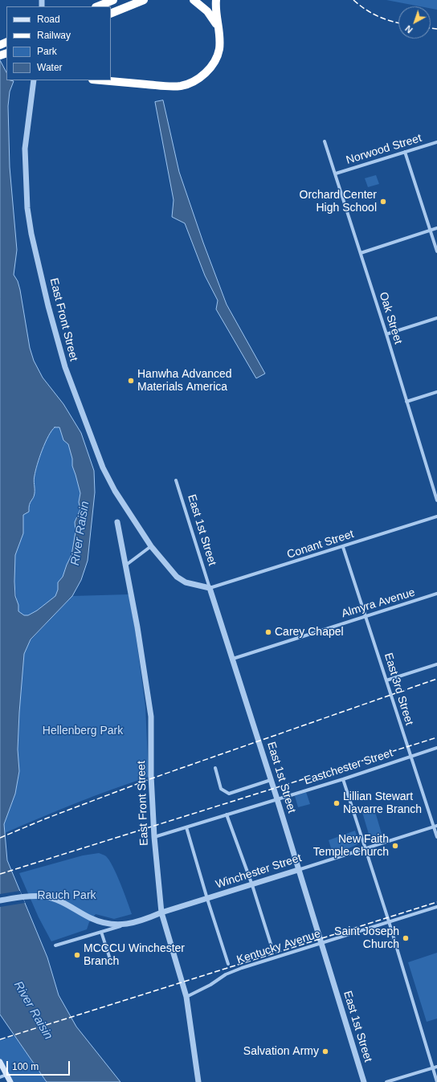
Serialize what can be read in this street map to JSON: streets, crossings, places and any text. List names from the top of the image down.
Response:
{
  "streets": {
    "street": [
      "Norwood Street",
      "Oak Street",
      "East Front Street",
      "East 1st Street",
      "Conant Street",
      "Almyra Avenue",
      "East 3rd Street",
      "Eastchester Street",
      "Winchester Street",
      "Kentucky Avenue"
    ]
  },
  "crossings": [
    ["Norwood Street", "Oak Street"],
    ["East Front Street", "East 1st Street"],
    ["East Front Street", "Conant Street"],
    ["East Front Street", "Eastchester Street"],
    ["East Front Street", "Winchester Street"],
    ["East Front Street", "Kentucky Avenue"],
    ["East 1st Street", "Conant Street"],
    ["East 1st Street", "Almyra Avenue"],
    ["East 1st Street", "Eastchester Street"],
    ["East 1st Street", "Winchester Street"],
    ["East 1st Street", "Kentucky Avenue"],
    ["Conant Street", "East 3rd Street"],
    ["Almyra Avenue", "East 3rd Street"],
    ["East 3rd Street", "Eastchester Street"],
    ["East 3rd Street", "Winchester Street"]
  ],
  "water": ["River Raisin"],
  "parks": ["Hellenberg Park", "Rauch Park"],
  "places": [
    "Orchard Center High School",
    "Hanwha Advanced Materials America",
    "Carey Chapel",
    "Lillian Stewart Navarre Branch",
    "New Faith Temple Church",
    "Saint Joseph Church",
    "MCCCU Winchester Branch",
    "Salvation Army"
  ],
  "legend": [
    "Road",
    "Railway",
    "Park",
    "Water"
  ],
  "scale_bar": "100 m",
  "north": "bottom left"
}
